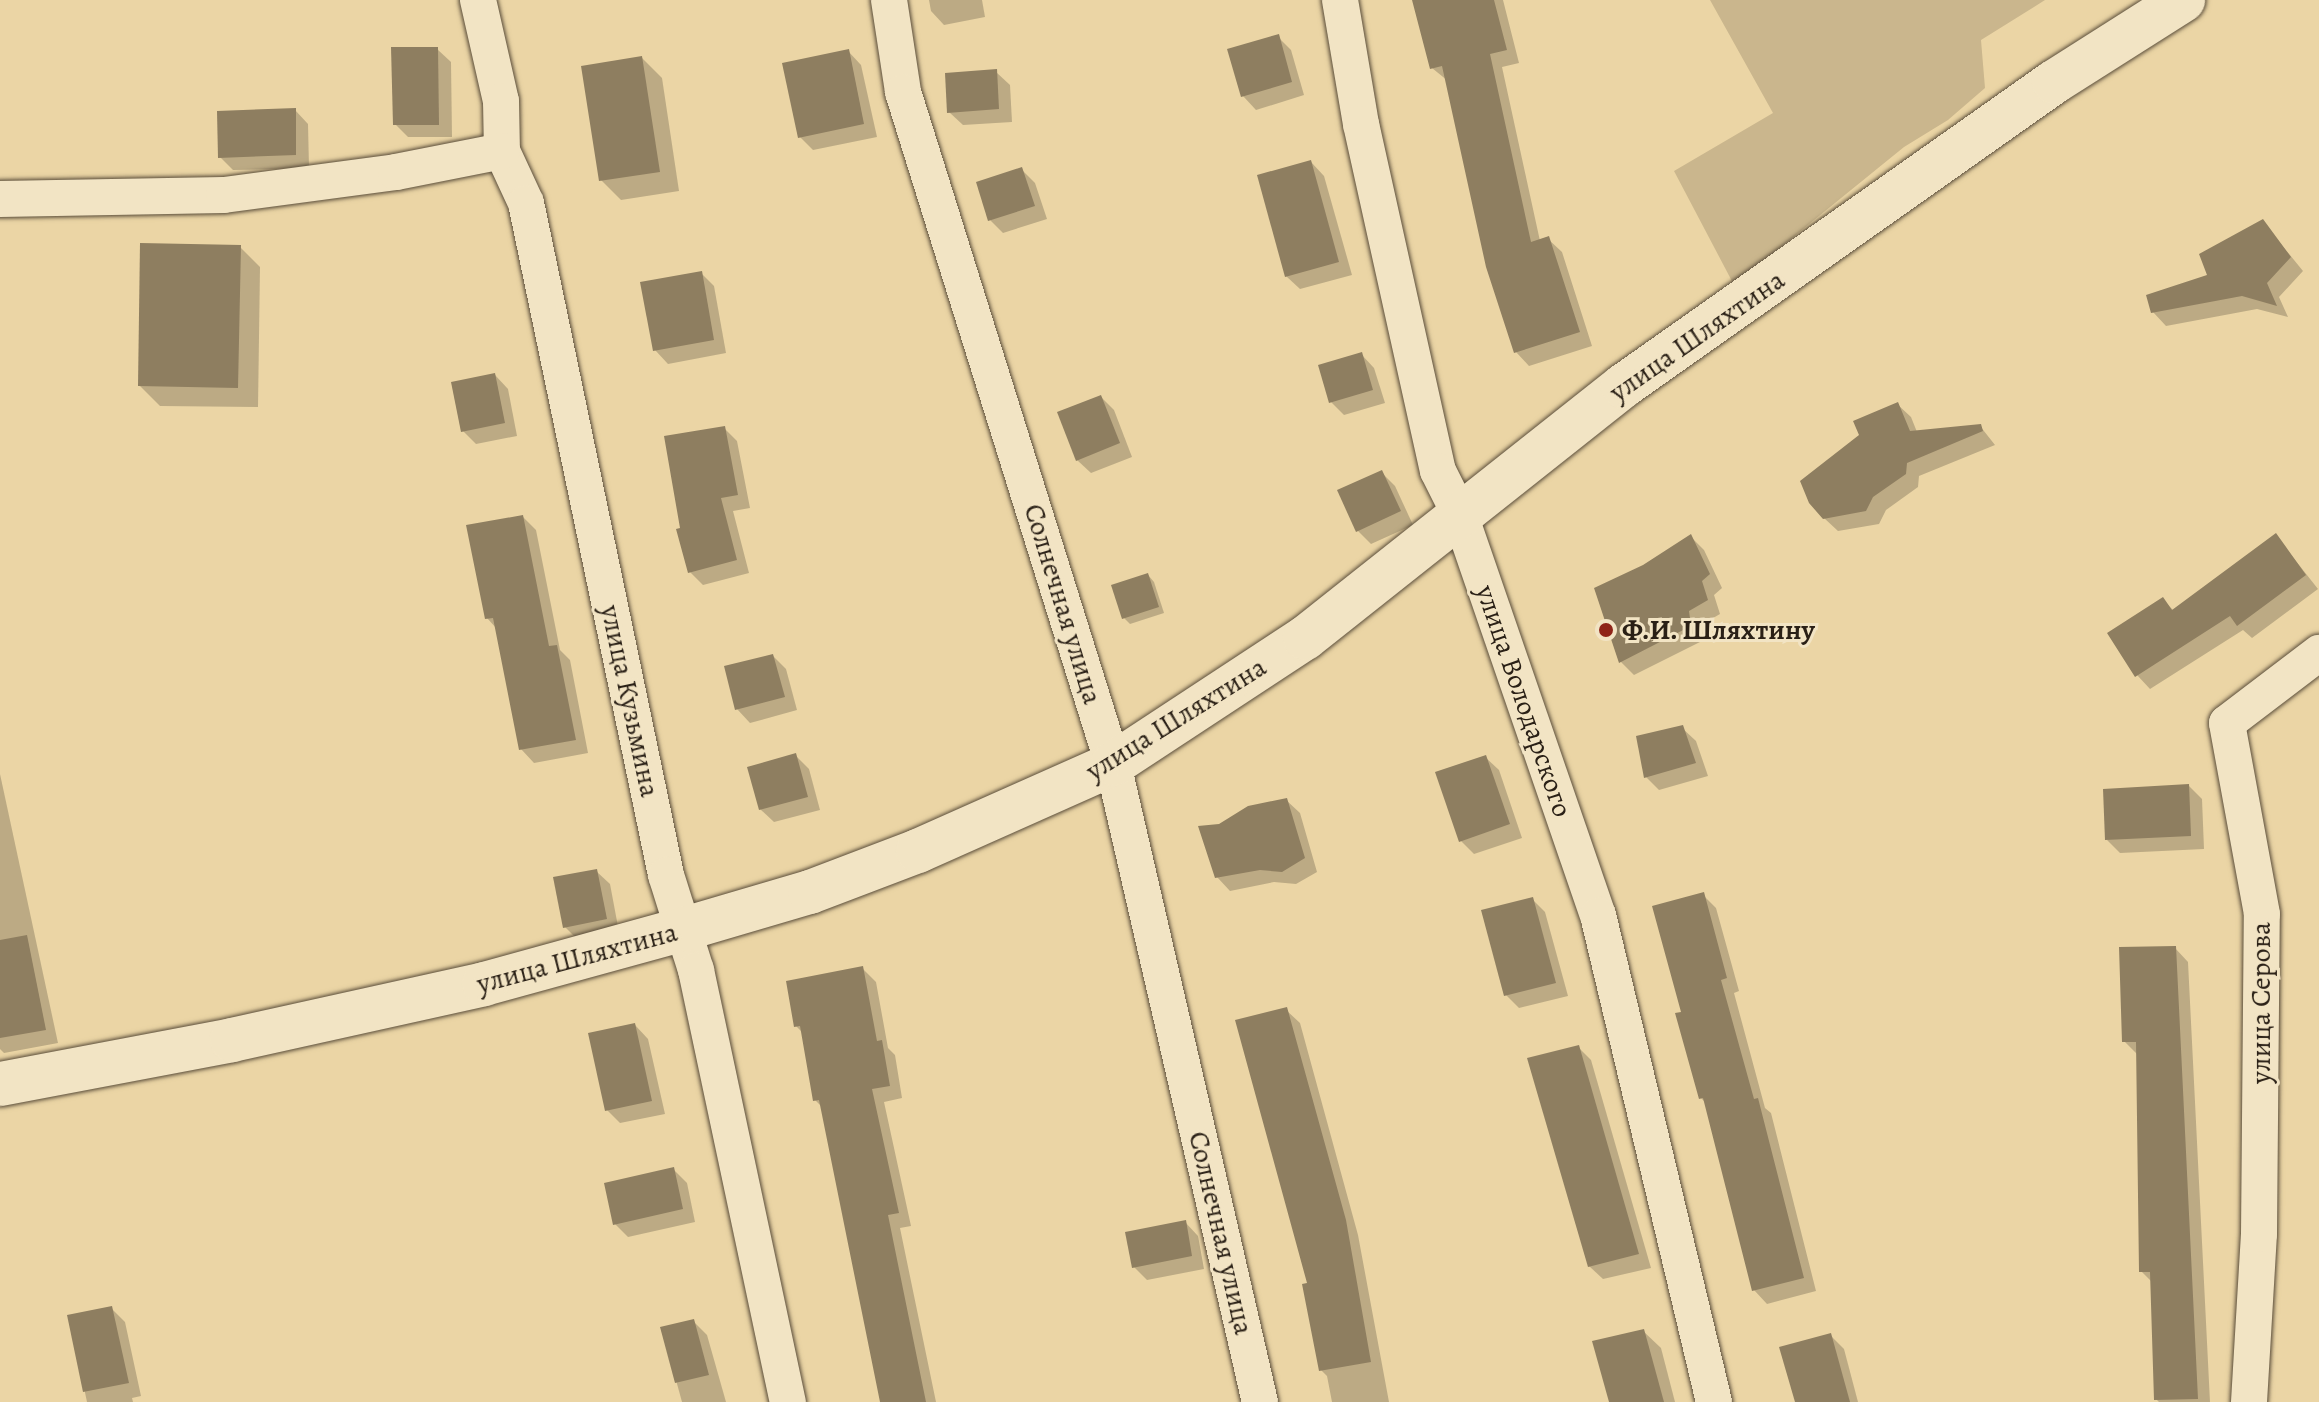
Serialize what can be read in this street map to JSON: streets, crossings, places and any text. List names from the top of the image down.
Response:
{
  "streets": {
    "main road": ["улица Шляхтина"],
    "street": [
      "Солнечная улица",
      "улица Кузьмина",
      "улица Володарского",
      "улица Серова"
    ]
  },
  "crossings": [
    ["улица Шляхтина", "Солнечная улица"],
    ["улица Шляхтина", "улица Кузьмина"],
    ["улица Шляхтина", "улица Володарского"]
  ],
  "places": ["Ф.И. Шляхтину"]
}
